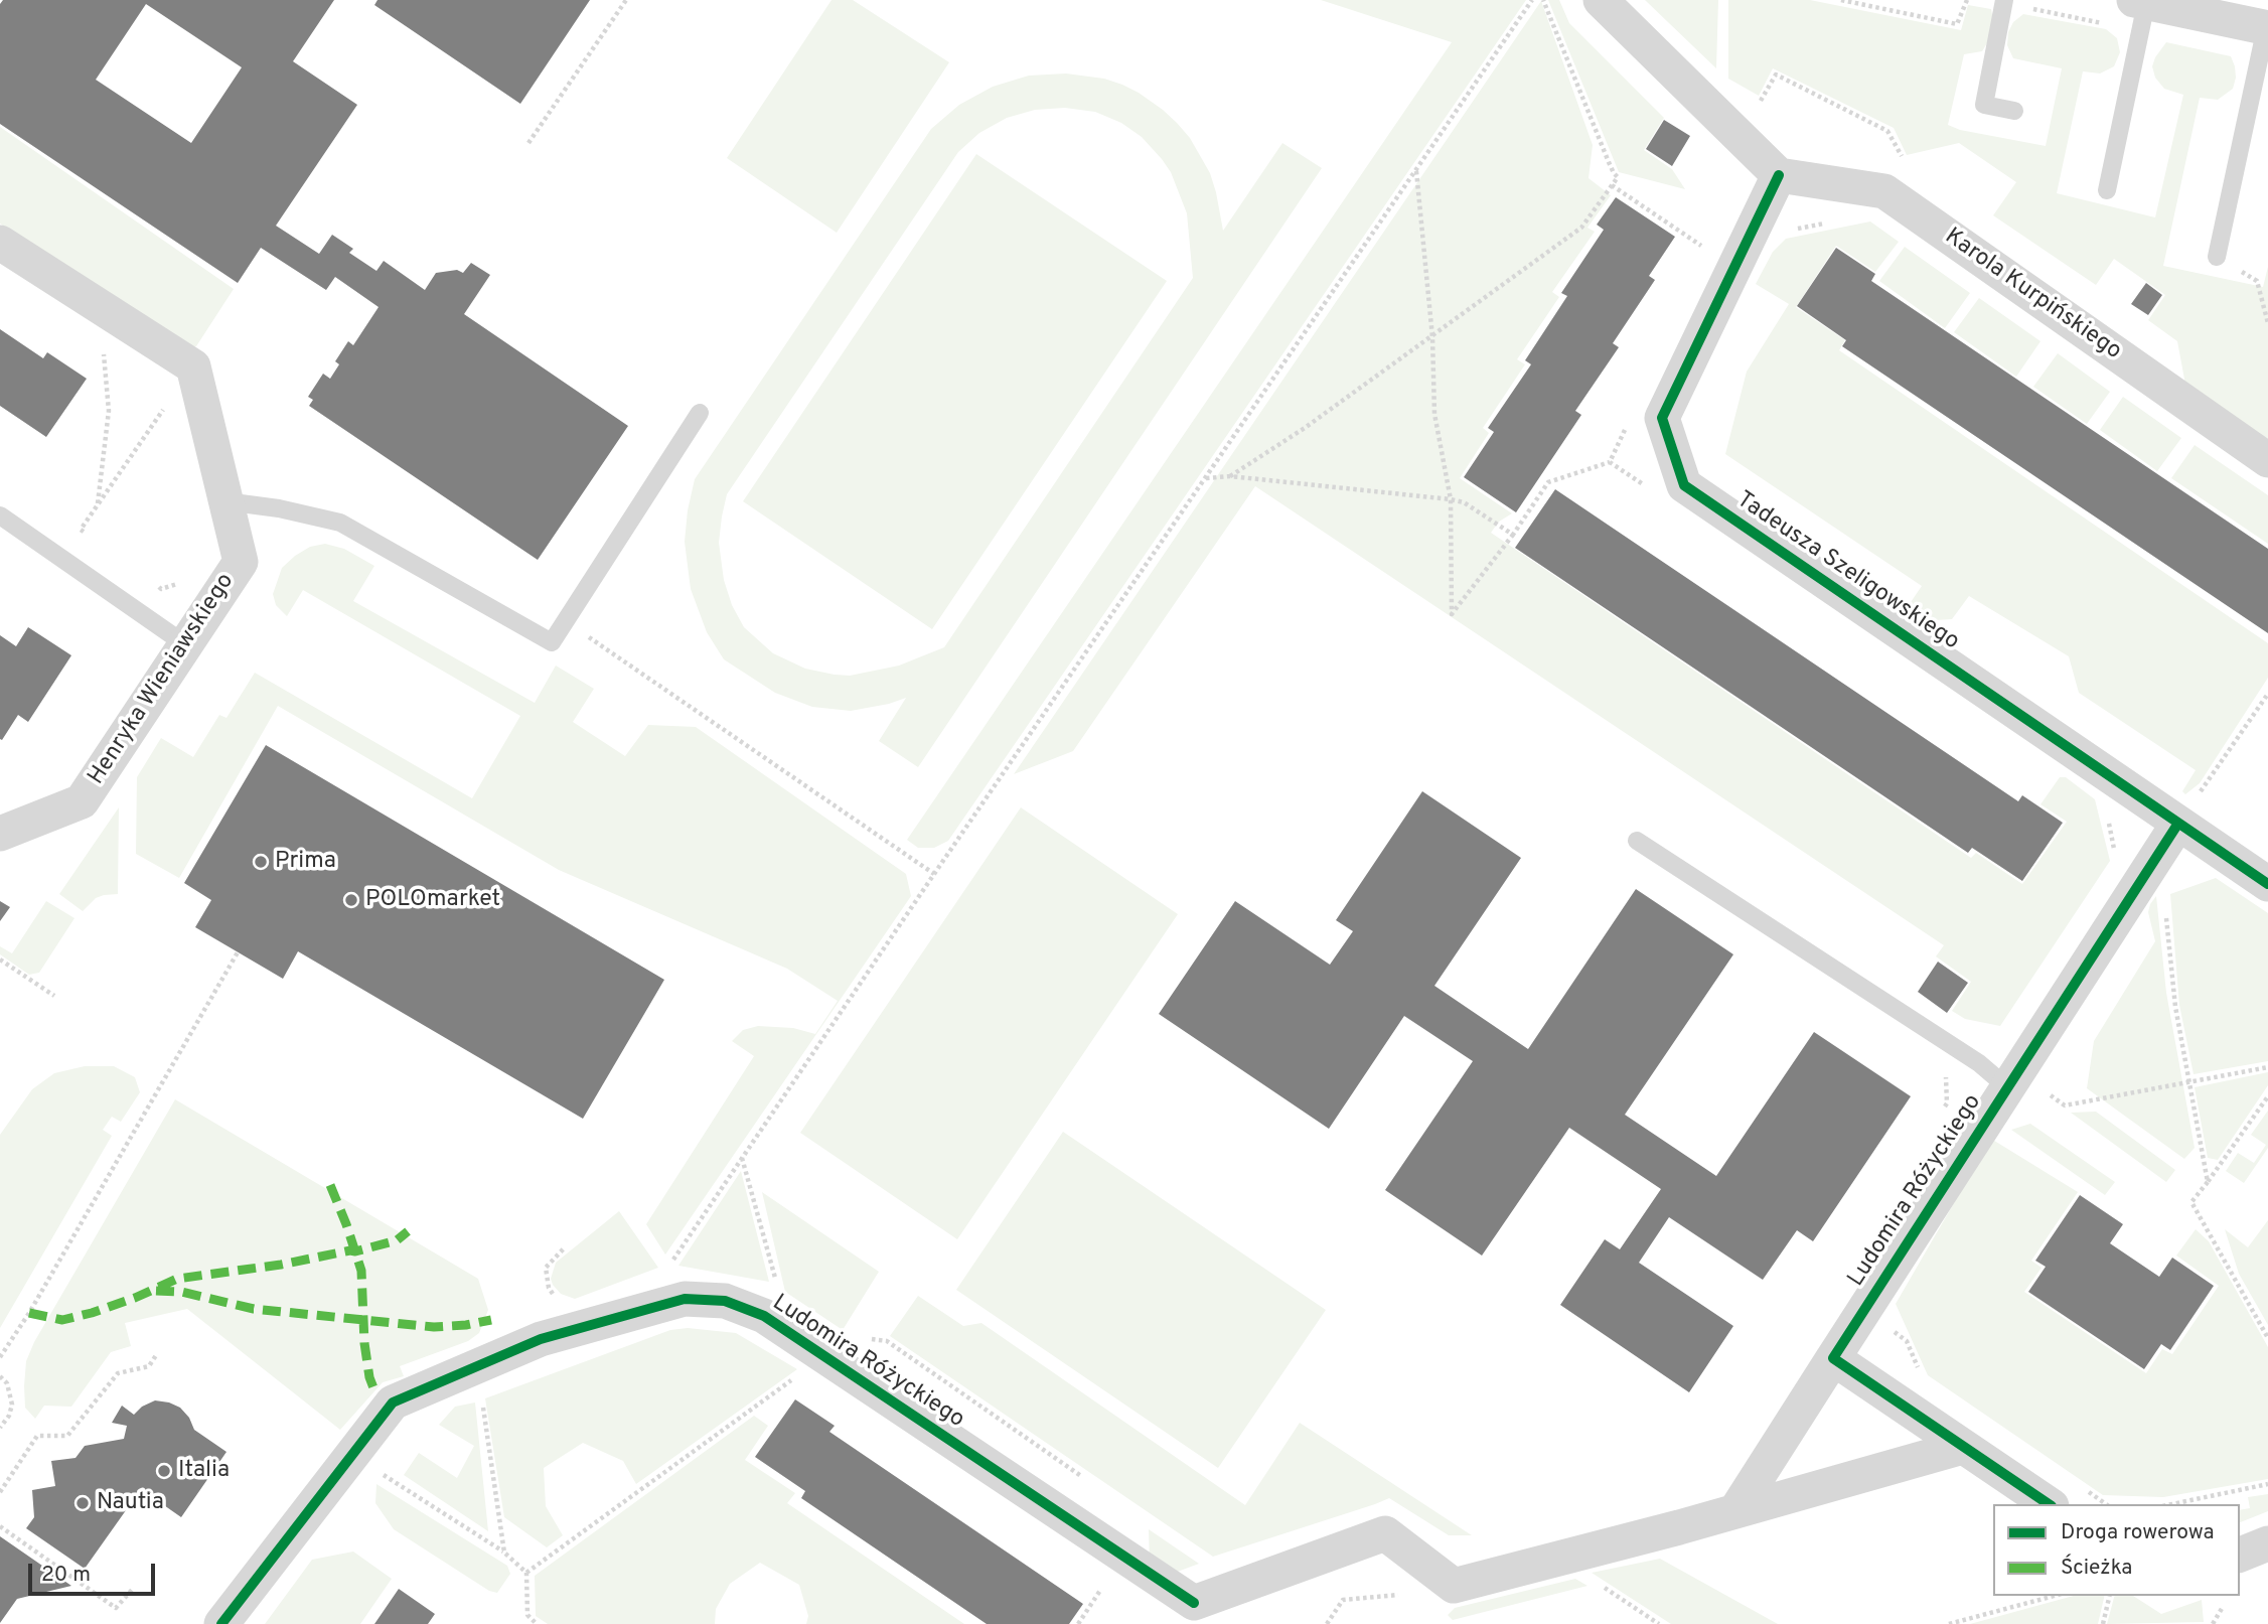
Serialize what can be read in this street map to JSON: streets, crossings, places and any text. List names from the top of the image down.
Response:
{
  "streets": {
    "street": [
      "Karola Kurpińskiego",
      "Tadeusza Szeligowskiego",
      "Henryka Wieniawskiego",
      "Ludomira Różyckiego"
    ]
  },
  "crossings": [
    ["Karola Kurpińskiego", "Tadeusza Szeligowskiego"],
    ["Tadeusza Szeligowskiego", "Ludomira Różyckiego"]
  ],
  "places": [
    "Prima",
    "POLOmarket",
    "Italia",
    "Nautia"
  ],
  "legend": ["Droga rowerowa", "Ścieżka"],
  "scale_bar": "20 m"
}
